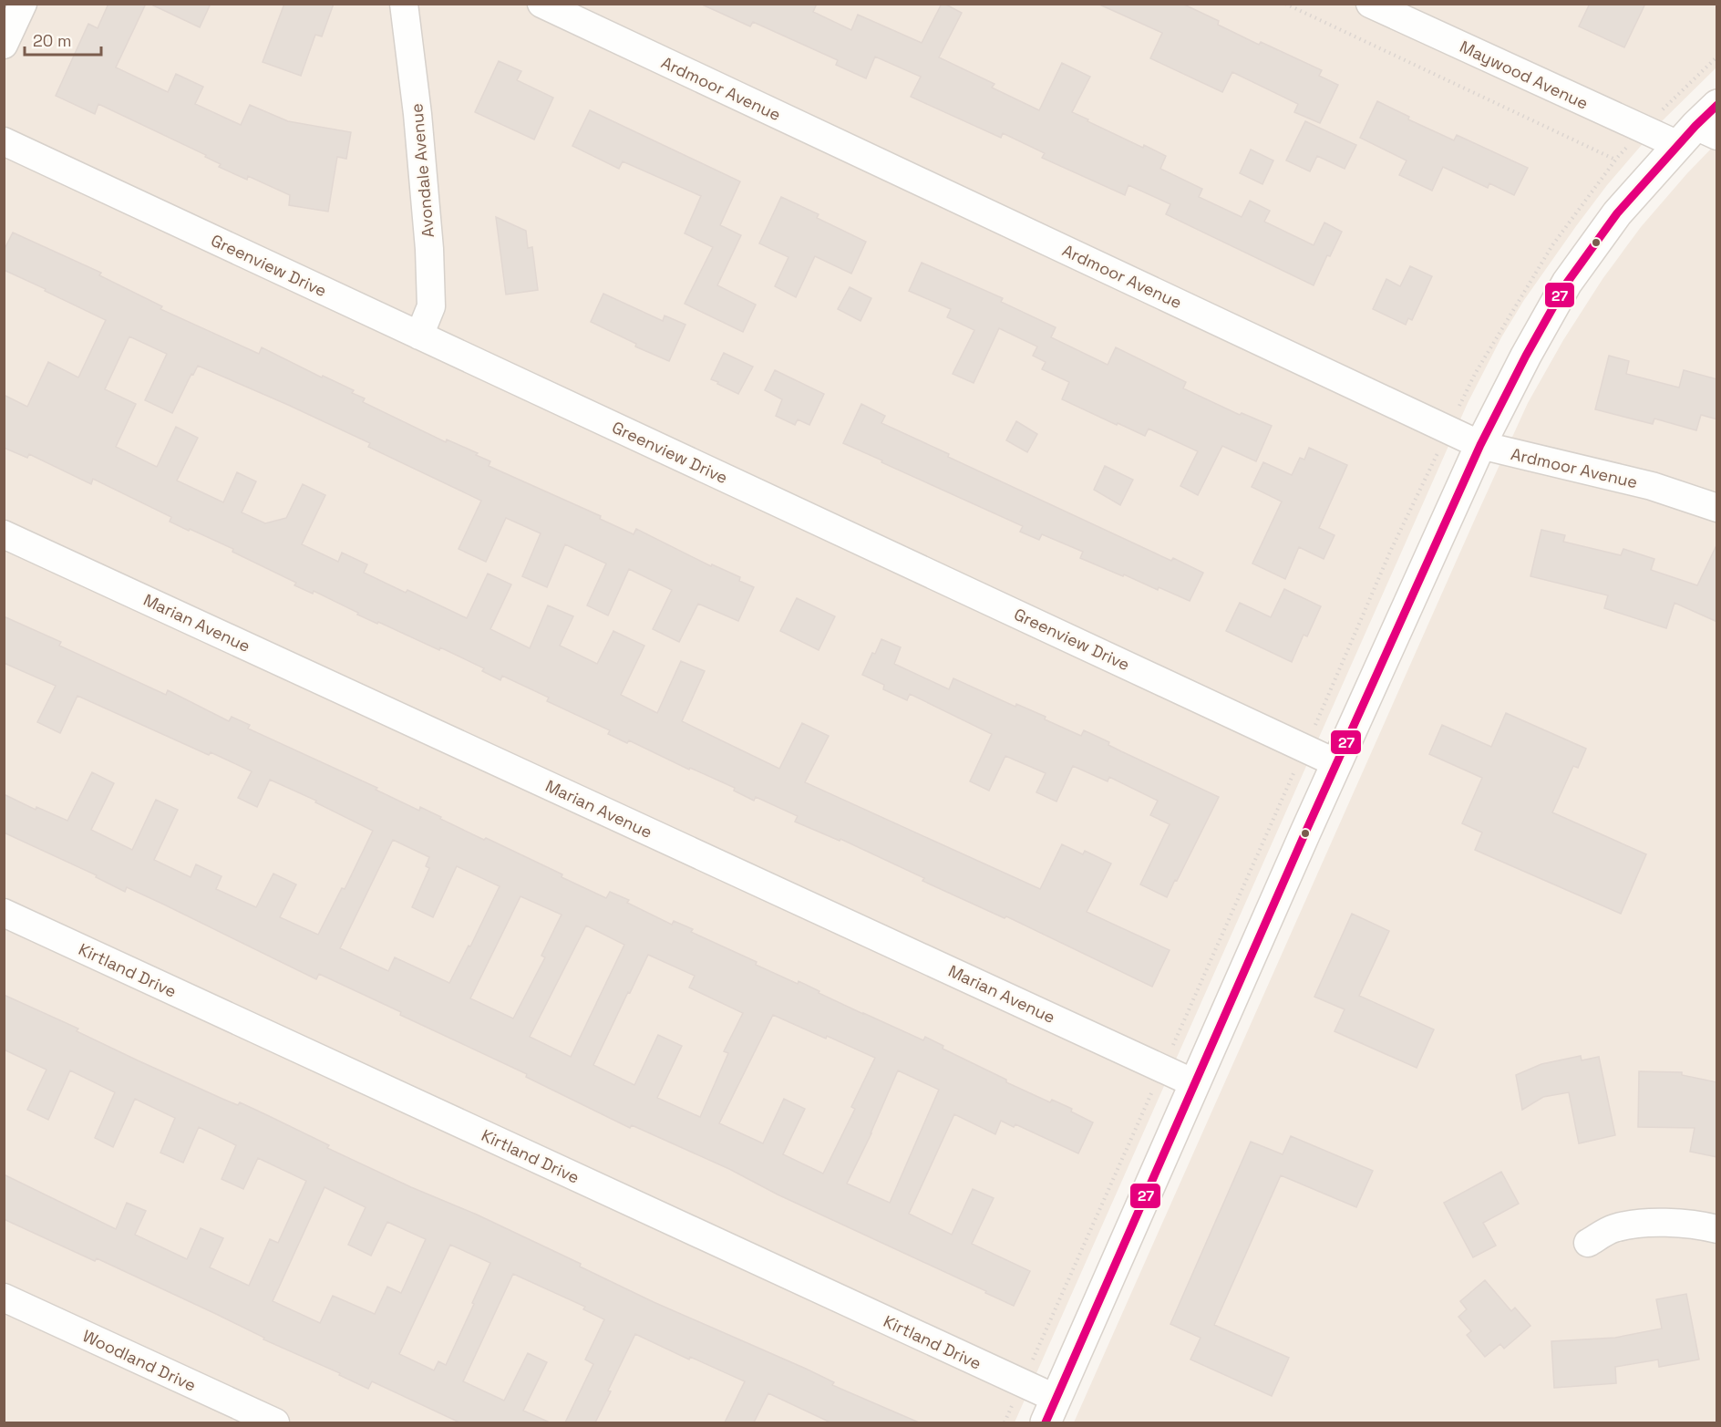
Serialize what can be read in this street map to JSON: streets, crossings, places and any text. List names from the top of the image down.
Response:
{
  "streets": {
    "street": [
      "Maywood Avenue",
      "Ardmoor Avenue",
      "Avondale Avenue",
      "Greenview Drive",
      "Marian Avenue",
      "Kirtland Drive",
      "Woodland Drive"
    ]
  },
  "crossings": [
    ["Avondale Avenue", "Greenview Drive"]
  ],
  "lines": ["transit line 27"],
  "scale_bar": "20 m"
}
